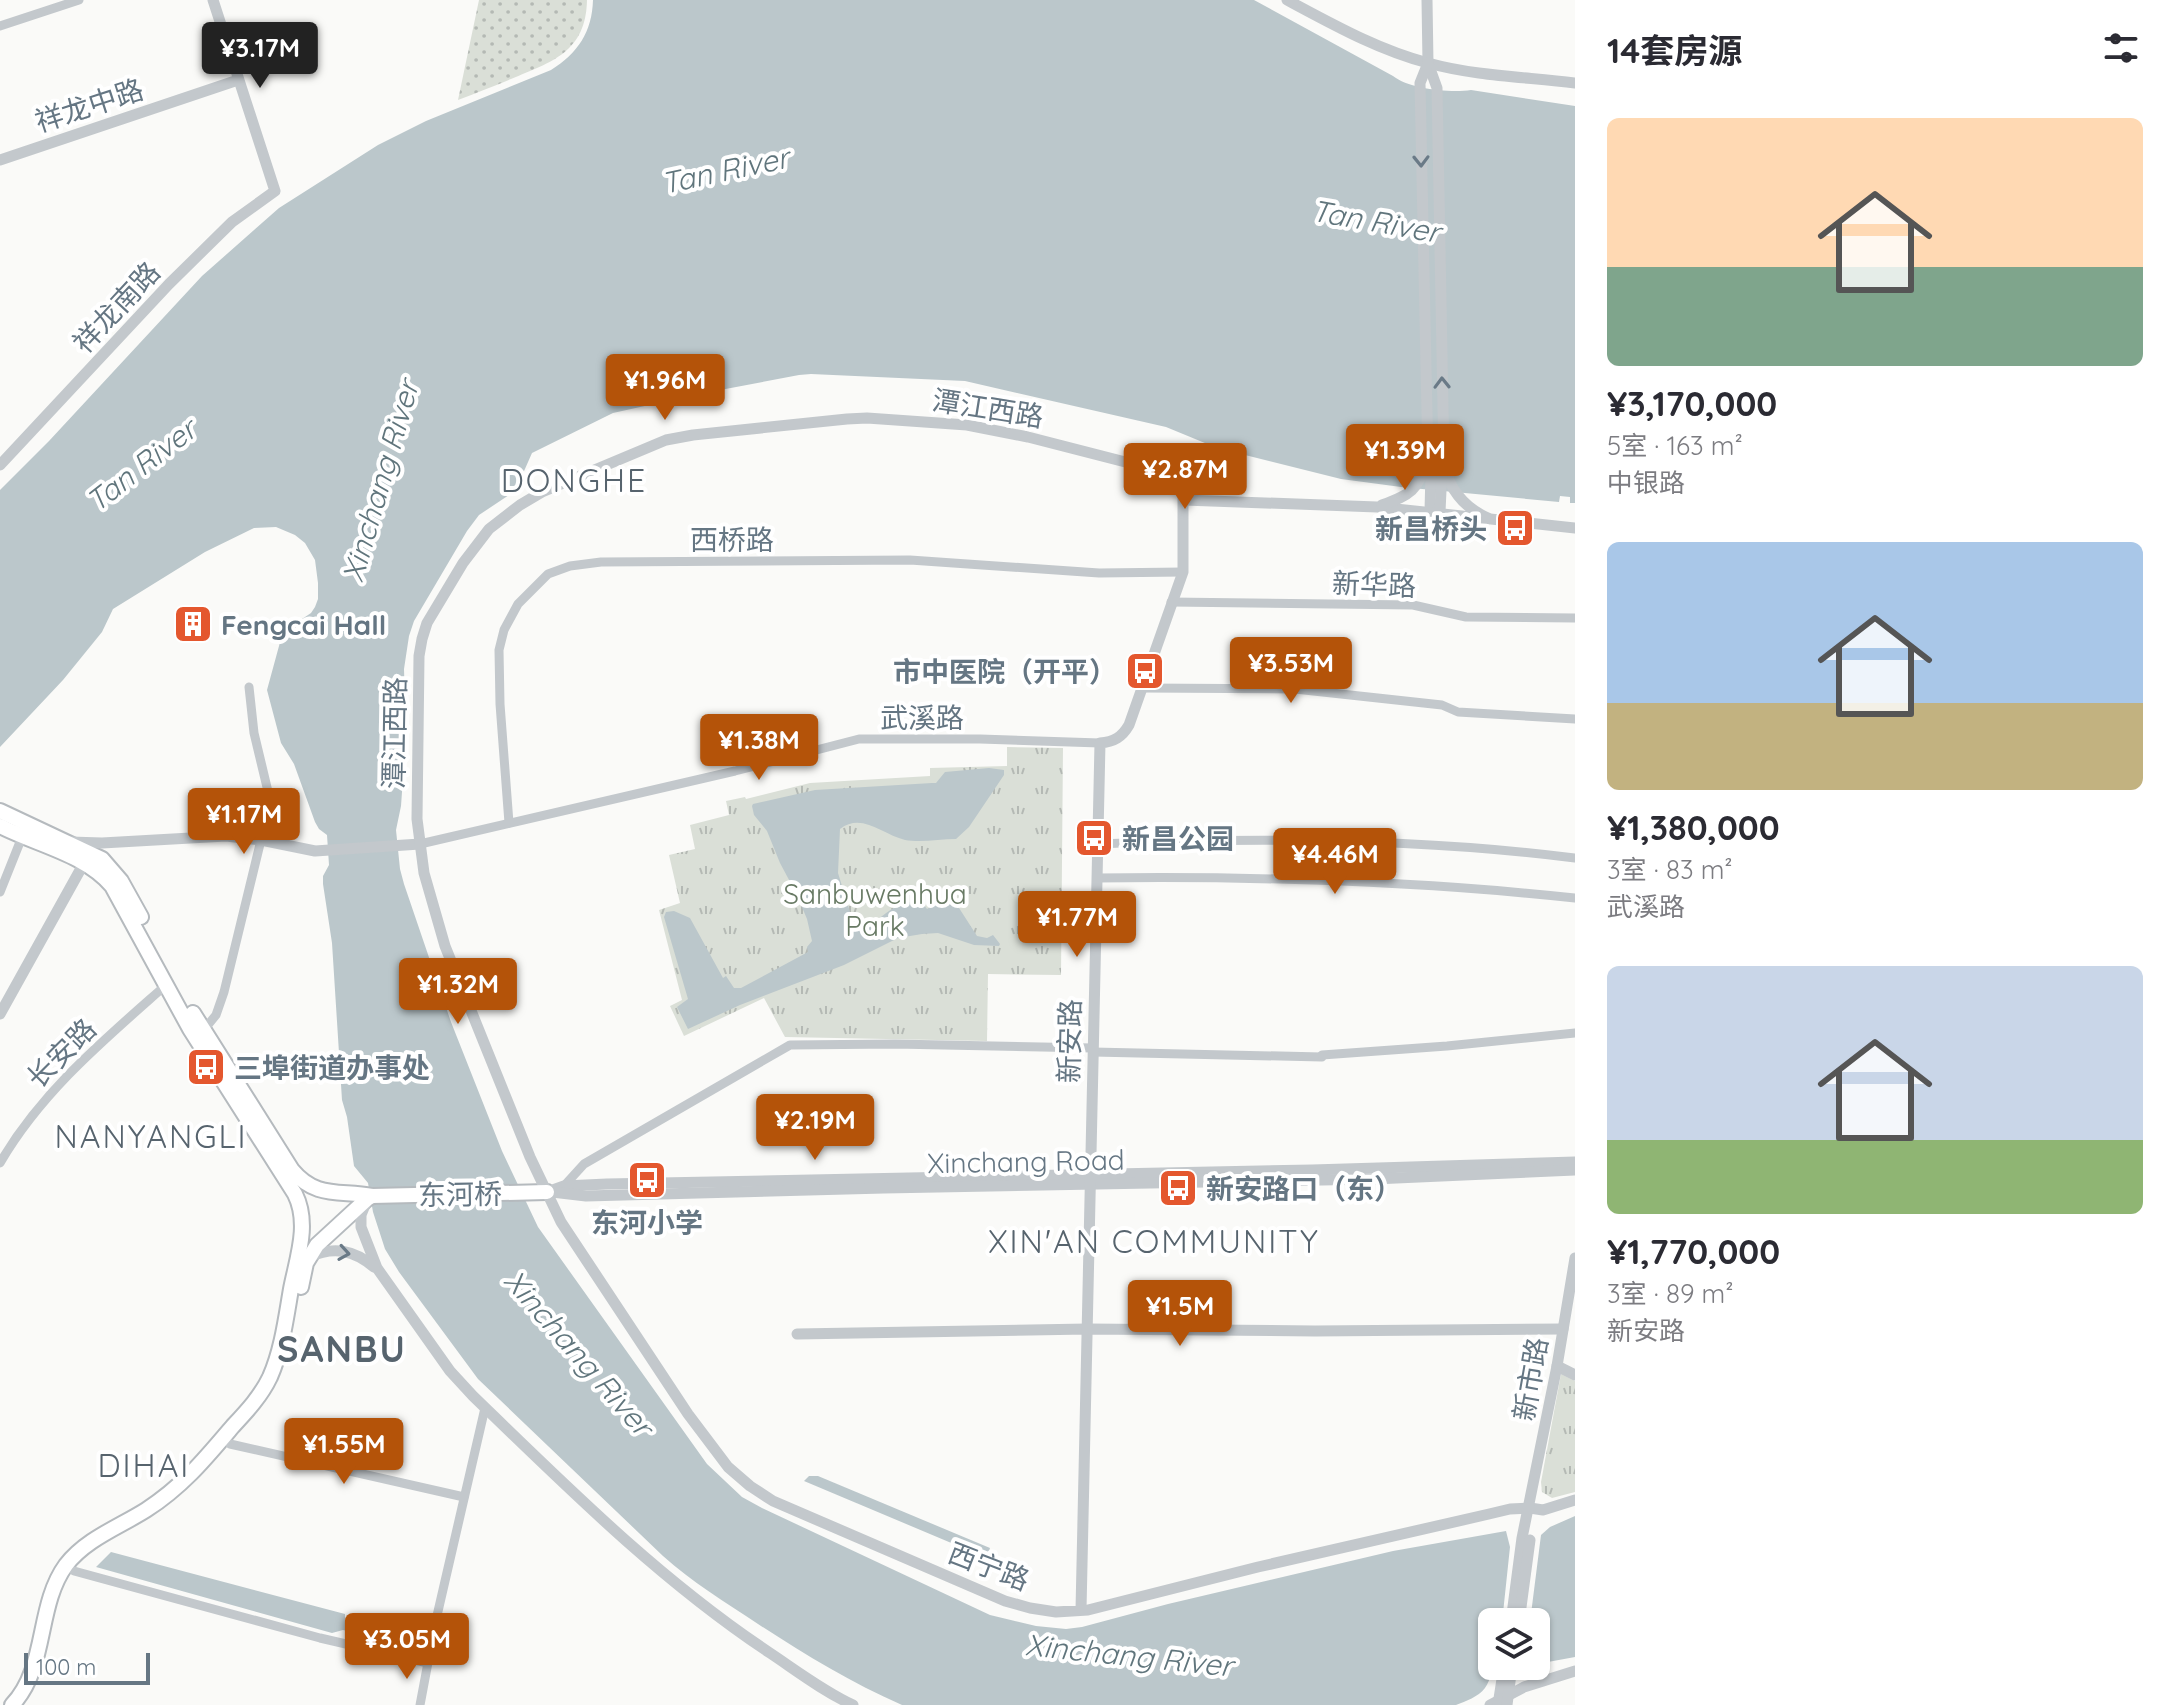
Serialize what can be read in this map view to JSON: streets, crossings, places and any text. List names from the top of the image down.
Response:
{
  "streets": {
    "main road": ["东河桥"],
    "street": [
      "祥龙中路",
      "祥龙南路",
      "潭江西路",
      "西桥路",
      "新华路",
      "武溪路",
      "新安路",
      "长安路",
      "Xinchang Road",
      "新市路",
      "西宁路"
    ]
  },
  "crossings": [
    ["祥龙中路", "祥龙南路"],
    ["潭江西路", "武溪路"],
    ["潭江西路", "Xinchang Road"],
    ["潭江西路", "东河桥"],
    ["潭江西路", "西宁路"],
    ["西桥路", "武溪路"],
    ["武溪路", "新安路"],
    ["新安路", "Xinchang Road"],
    ["新安路", "西宁路"],
    ["Xinchang Road", "东河桥"],
    ["Xinchang Road", "西宁路"],
    ["东河桥", "西宁路"],
    ["新市路", "西宁路"]
  ],
  "districts": [
    "DONGHE",
    "NANYANGLI",
    "XIN'AN COMMUNITY",
    "SANBU",
    "DIHAI"
  ],
  "water": ["Tan River", "Xinchang River"],
  "parks": ["Sanbuwenhua Park"],
  "places": {
    "bus stop": [
      "新昌桥头",
      "市中医院（开平）",
      "新昌公园",
      "三埠街道办事处",
      "东河小学",
      "新安路口（东）"
    ],
    "building": ["Fengcai Hall"]
  },
  "scale_bar": "100 m",
  "page": {
    "heading": "14套房源",
    "price": [
      "¥3.17M",
      "¥1.96M",
      "¥1.39M",
      "¥2.87M",
      "¥3.53M",
      "¥1.38M",
      "¥1.17M",
      "¥4.46M",
      "¥1.77M",
      "¥1.32M",
      "¥2.19M",
      "¥1.5M",
      "¥1.55M",
      "¥3.05M"
    ],
    "list": [
      {
        "name": "¥3,170,000",
        "note": "5室 · 163 m² · 中银路"
      },
      {
        "name": "¥1,380,000",
        "note": "3室 · 83 m² · 武溪路"
      },
      {
        "name": "¥1,770,000",
        "note": "3室 · 89 m² · 新安路"
      }
    ],
    "scale": "100 m"
  }
}
